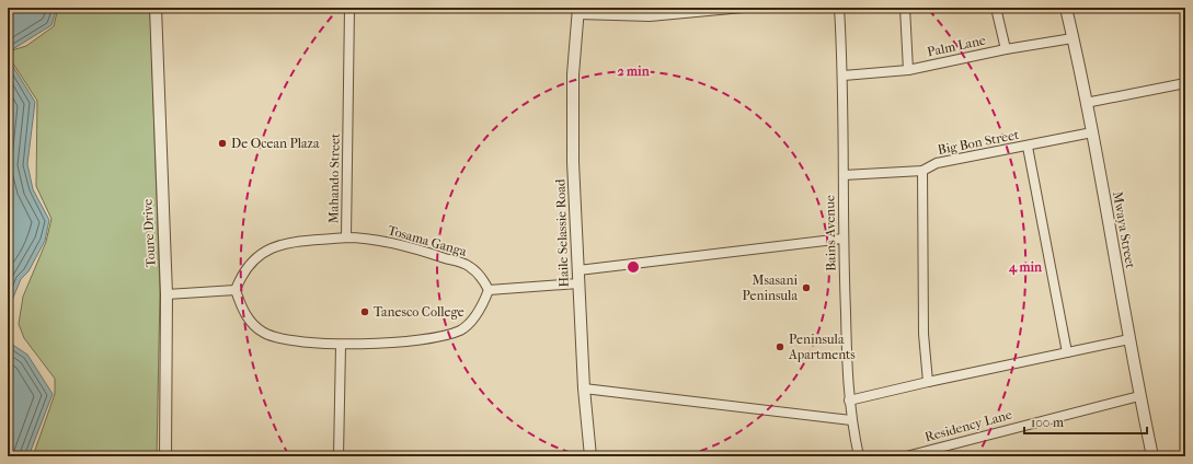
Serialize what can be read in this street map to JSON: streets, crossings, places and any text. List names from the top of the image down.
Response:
{
  "streets": {
    "street": [
      "Palm Lane",
      "Big Bon Street",
      "Mahando Street",
      "Mwaya Street",
      "Toure Drive",
      "Haile Selassie Road",
      "Bains Avenue",
      "Tosama Ganga",
      "Residency Lane"
    ]
  },
  "crossings": [
    ["Palm Lane", "Mwaya Street"],
    ["Palm Lane", "Bains Avenue"],
    ["Big Bon Street", "Mwaya Street"],
    ["Big Bon Street", "Bains Avenue"],
    ["Mahando Street", "Tosama Ganga"],
    ["Mwaya Street", "Residency Lane"]
  ],
  "places": [
    "De Ocean Plaza",
    "Msasani Peninsula",
    "Tanesco College",
    "Peninsula Apartments"
  ],
  "scale_bar": "100 m",
  "rings": ["2 min", "4 min"]
}
